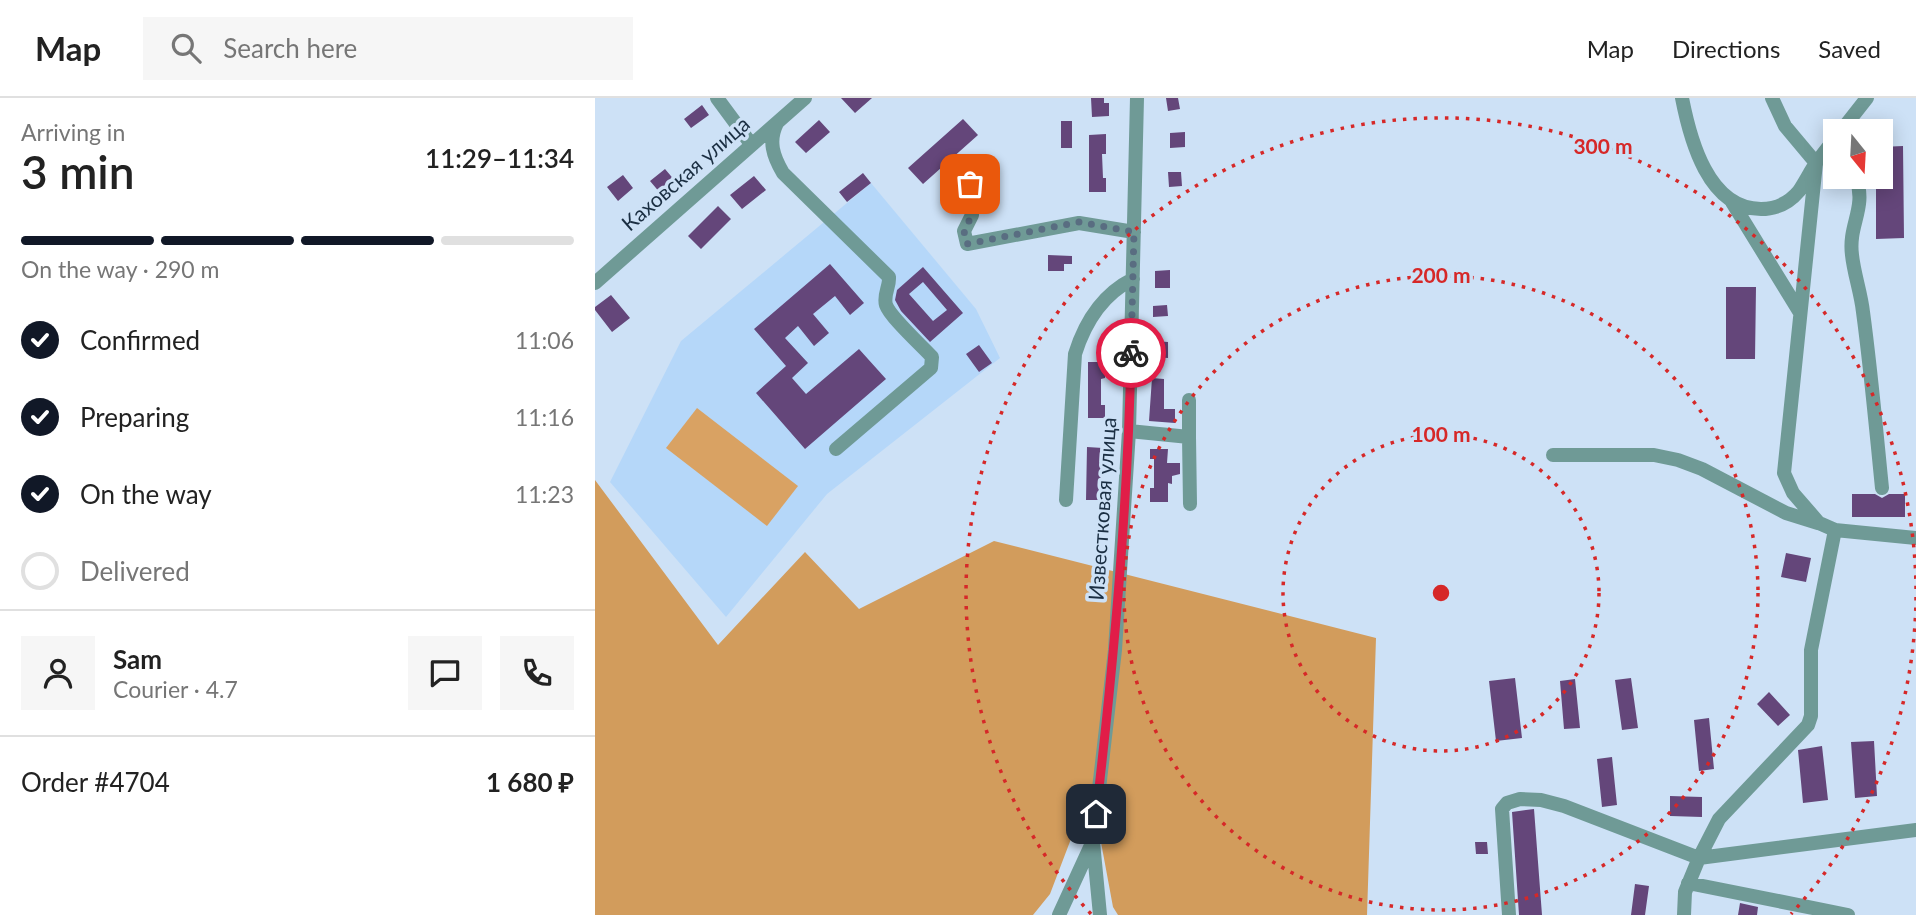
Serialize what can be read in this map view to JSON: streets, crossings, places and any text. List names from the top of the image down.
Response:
{
  "streets": {
    "street": ["Каховская улица", "Известковая улица"]
  },
  "north": "bottom",
  "page": {
    "header": "Map",
    "search": "Search here",
    "nav": ["Map", "Directions", "Saved"],
    "heading": ["3 min", "Arriving in", "11:29–11:34"],
    "panel": [
      "Sam",
      "Courier · 4.7",
      "Order #4704",
      "1 680 ₽"
    ],
    "bar": "On the way · 290 m",
    "list": [
      ["Confirmed", "11:06"],
      ["Preparing", "11:16"],
      ["On the way", "11:23"],
      "Delivered"
    ]
  },
  "rings": ["300 m", "200 m", "100 m"]
}
